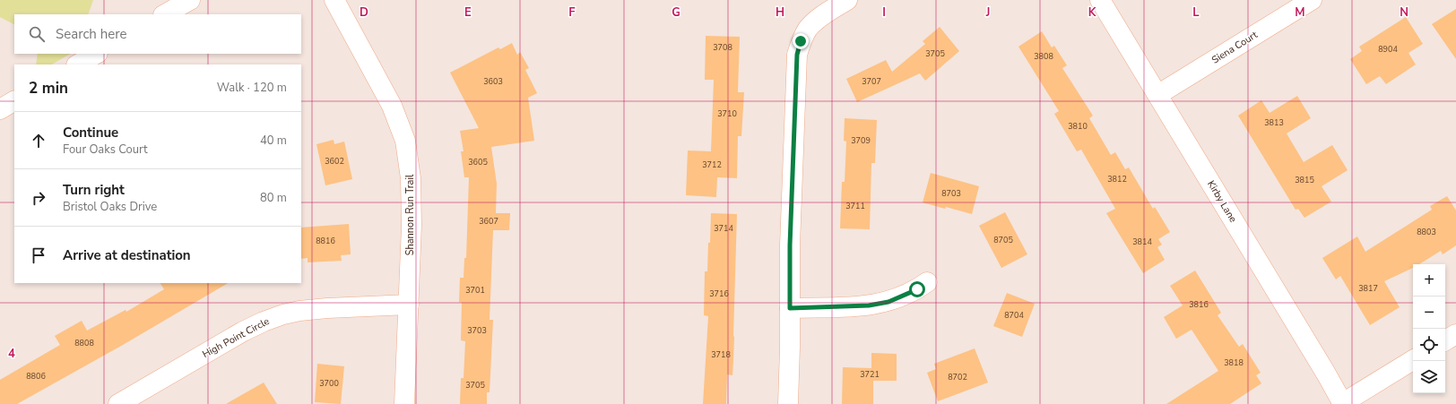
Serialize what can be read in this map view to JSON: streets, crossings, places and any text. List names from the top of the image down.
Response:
{
  "streets": {
    "street": [
      "Siena Court",
      "Kirby Lane",
      "Shannon Run Trail",
      "High Point Circle"
    ]
  },
  "crossings": [
    ["Siena Court", "Kirby Lane"],
    ["Shannon Run Trail", "High Point Circle"]
  ],
  "house_numbers": [
    "3708",
    "8904",
    "3705",
    "3808",
    "3603",
    "3707",
    "3710",
    "3813",
    "3810",
    "3709",
    "3602",
    "3605",
    "3712",
    "3812",
    "3815",
    "8703",
    "3711",
    "3607",
    "3714",
    "8803",
    "8705",
    "8816",
    "3814",
    "3817",
    "3701",
    "3716",
    "3816",
    "8704",
    "3703",
    "8808",
    "3718",
    "3818",
    "3721",
    "8806",
    "8702",
    "3700",
    "3705"
  ],
  "page": {
    "search": "Search here",
    "heading": ["2 min", "Walk · 120 m"],
    "list": [
      ["Continue", "Four Oaks Court", "40 m"],
      ["Turn right", "Bristol Oaks Drive", "80 m"],
      "Arrive at destination"
    ],
    "map_buttons": ["+", "−"]
  },
  "grid": {
    "columns": [
      "D",
      "E",
      "F",
      "G",
      "H",
      "I",
      "J",
      "K",
      "L",
      "M",
      "N"
    ],
    "rows": ["4"]
  }
}
